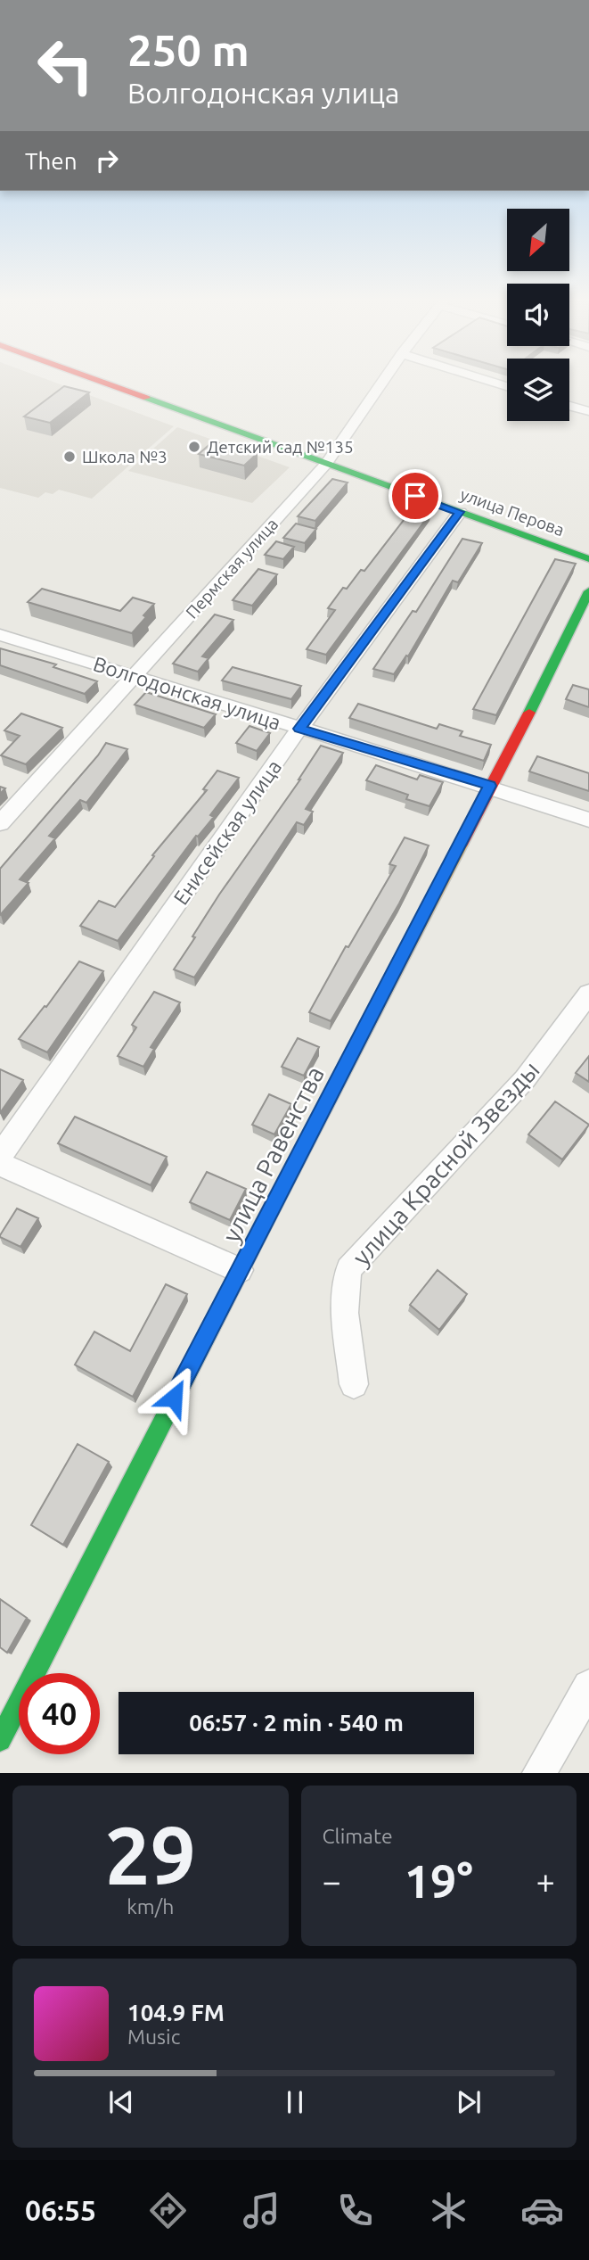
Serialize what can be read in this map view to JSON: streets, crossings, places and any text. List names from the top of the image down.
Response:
{
  "streets": {
    "street": [
      "улица Перова",
      "Пермская улица",
      "Волгодонская улица",
      "Енисейская улица",
      "улица Равенства",
      "улица Красной Звезды"
    ]
  },
  "crossings": [
    ["улица Перова", "Пермская улица"],
    ["улица Перова", "Енисейская улица"],
    ["Пермская улица", "Волгодонская улица"],
    ["Волгодонская улица", "Енисейская улица"],
    ["Волгодонская улица", "улица Равенства"]
  ],
  "places": ["Детский сад №135", "Школа №3"],
  "north": "bottom left",
  "page": {
    "turn": ["250 m", "Волгодонская улица"],
    "then": "Then",
    "limit": "40",
    "trip": "06:57 · 2 min · 540 m",
    "tile": [
      ["29", "km/h"],
      "Climate"
    ],
    "heat": ["−", "19°", "+"],
    "song": ["104.9 FM", "Music"],
    "tabs": "06:55"
  }
}
